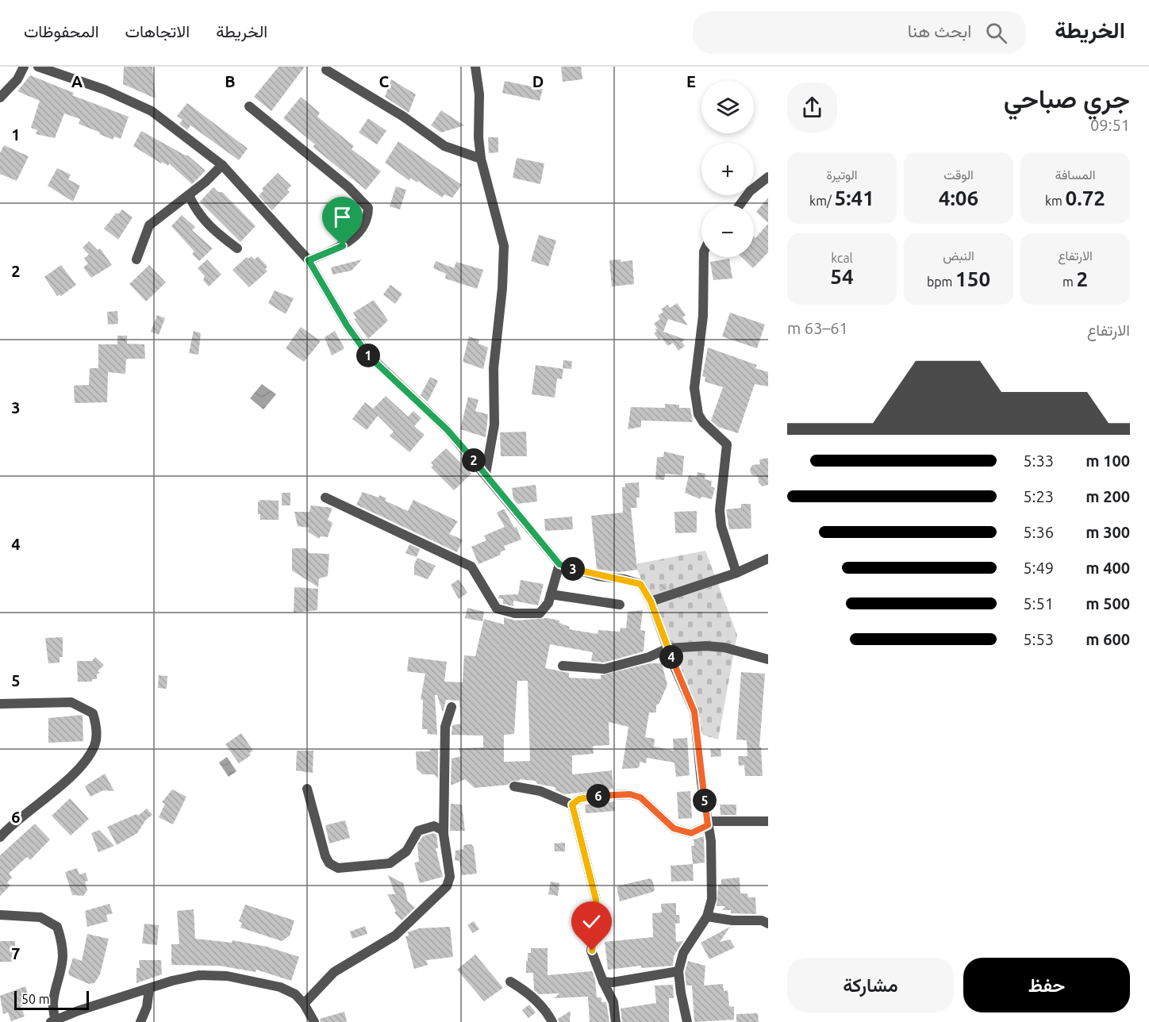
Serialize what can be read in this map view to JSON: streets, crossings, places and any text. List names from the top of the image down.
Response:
{
  "scale_bar": "50 m",
  "page": {
    "header": "الخريطة",
    "search": "ابحث هنا",
    "nav": ["الخريطة", "الاتجاهات", "المحفوظات"],
    "heading": ["جري صباحي", "09:51"],
    "map_buttons": ["+", "−"],
    "stats": [
      ["المسافة", "0.72 km"],
      ["الوقت", "4:06"],
      ["الوتيرة", "5:41 /km"],
      ["الارتفاع", "2 m"],
      ["النبض", "150 bpm"],
      ["kcal", "54"]
    ],
    "chart": ["الارتفاع", "61–63 m"],
    "pins": [
      "1",
      "2",
      "3",
      "4",
      "6",
      "5"
    ],
    "list": [
      {
        "name": "100 m",
        "note": "5:33"
      },
      {
        "name": "200 m",
        "note": "5:23"
      },
      {
        "name": "300 m",
        "note": "5:36"
      },
      {
        "name": "400 m",
        "note": "5:49"
      },
      {
        "name": "500 m",
        "note": "5:51"
      },
      {
        "name": "600 m",
        "note": "5:53"
      }
    ],
    "buttons": ["حفظ", "مشاركة"],
    "scale": "50 m"
  },
  "grid": {
    "columns": [
      "A",
      "B",
      "C",
      "D",
      "E"
    ],
    "rows": [
      "1",
      "2",
      "3",
      "4",
      "5",
      "6",
      "7"
    ]
  }
}
